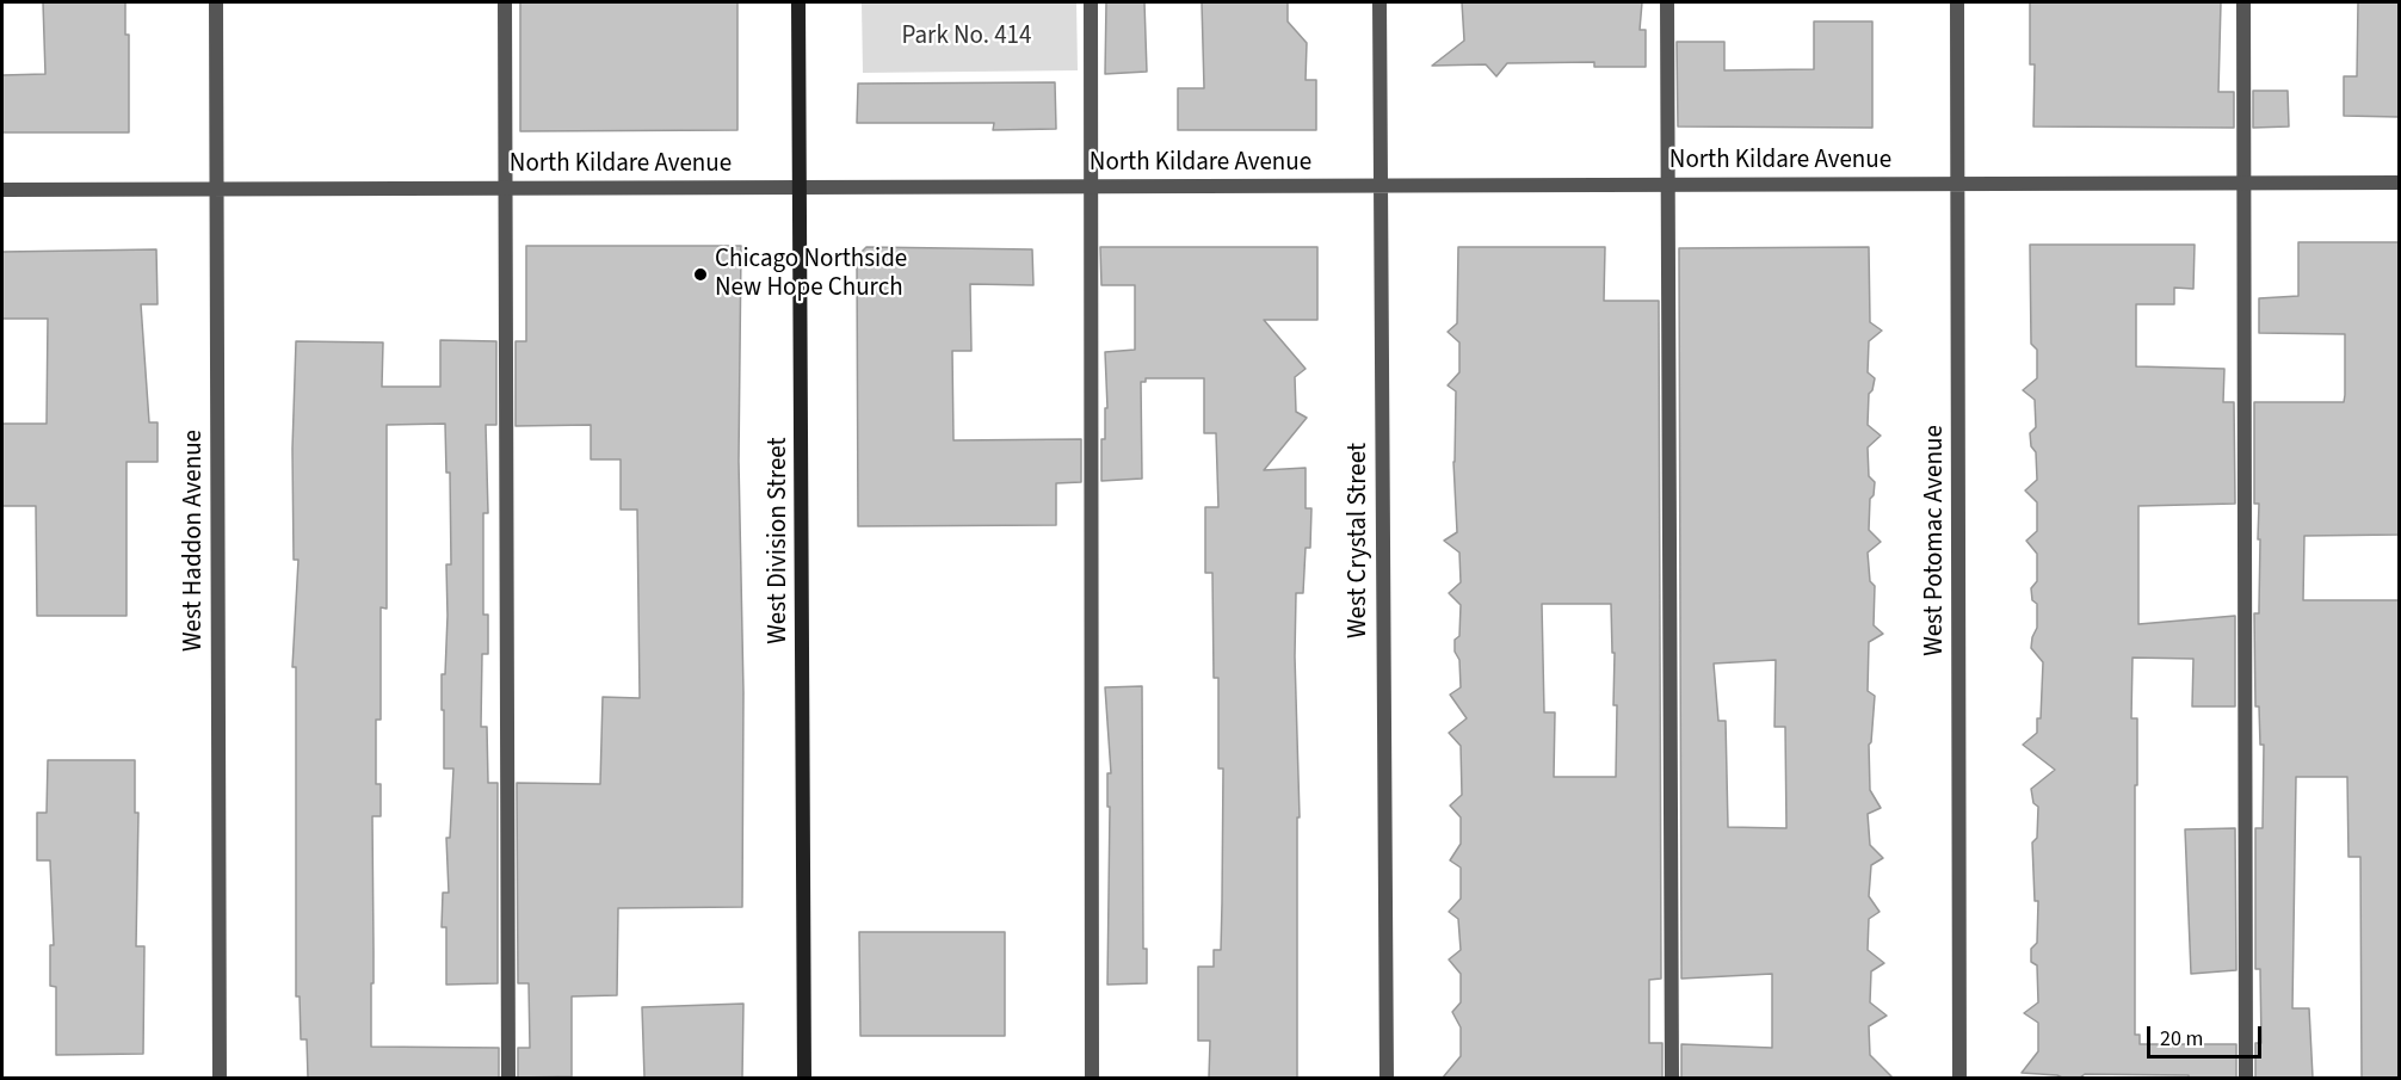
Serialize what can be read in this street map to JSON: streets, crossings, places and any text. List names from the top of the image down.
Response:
{
  "streets": {
    "main road": ["West Division Street"],
    "street": [
      "North Kildare Avenue",
      "West Haddon Avenue",
      "West Crystal Street",
      "West Potomac Avenue"
    ]
  },
  "crossings": [
    ["North Kildare Avenue", "West Haddon Avenue"],
    ["North Kildare Avenue", "West Division Street"],
    ["North Kildare Avenue", "West Crystal Street"],
    ["North Kildare Avenue", "West Potomac Avenue"]
  ],
  "parks": ["Park No. 414"],
  "places": ["Chicago Northside New Hope Church"],
  "scale_bar": "20 m"
}
